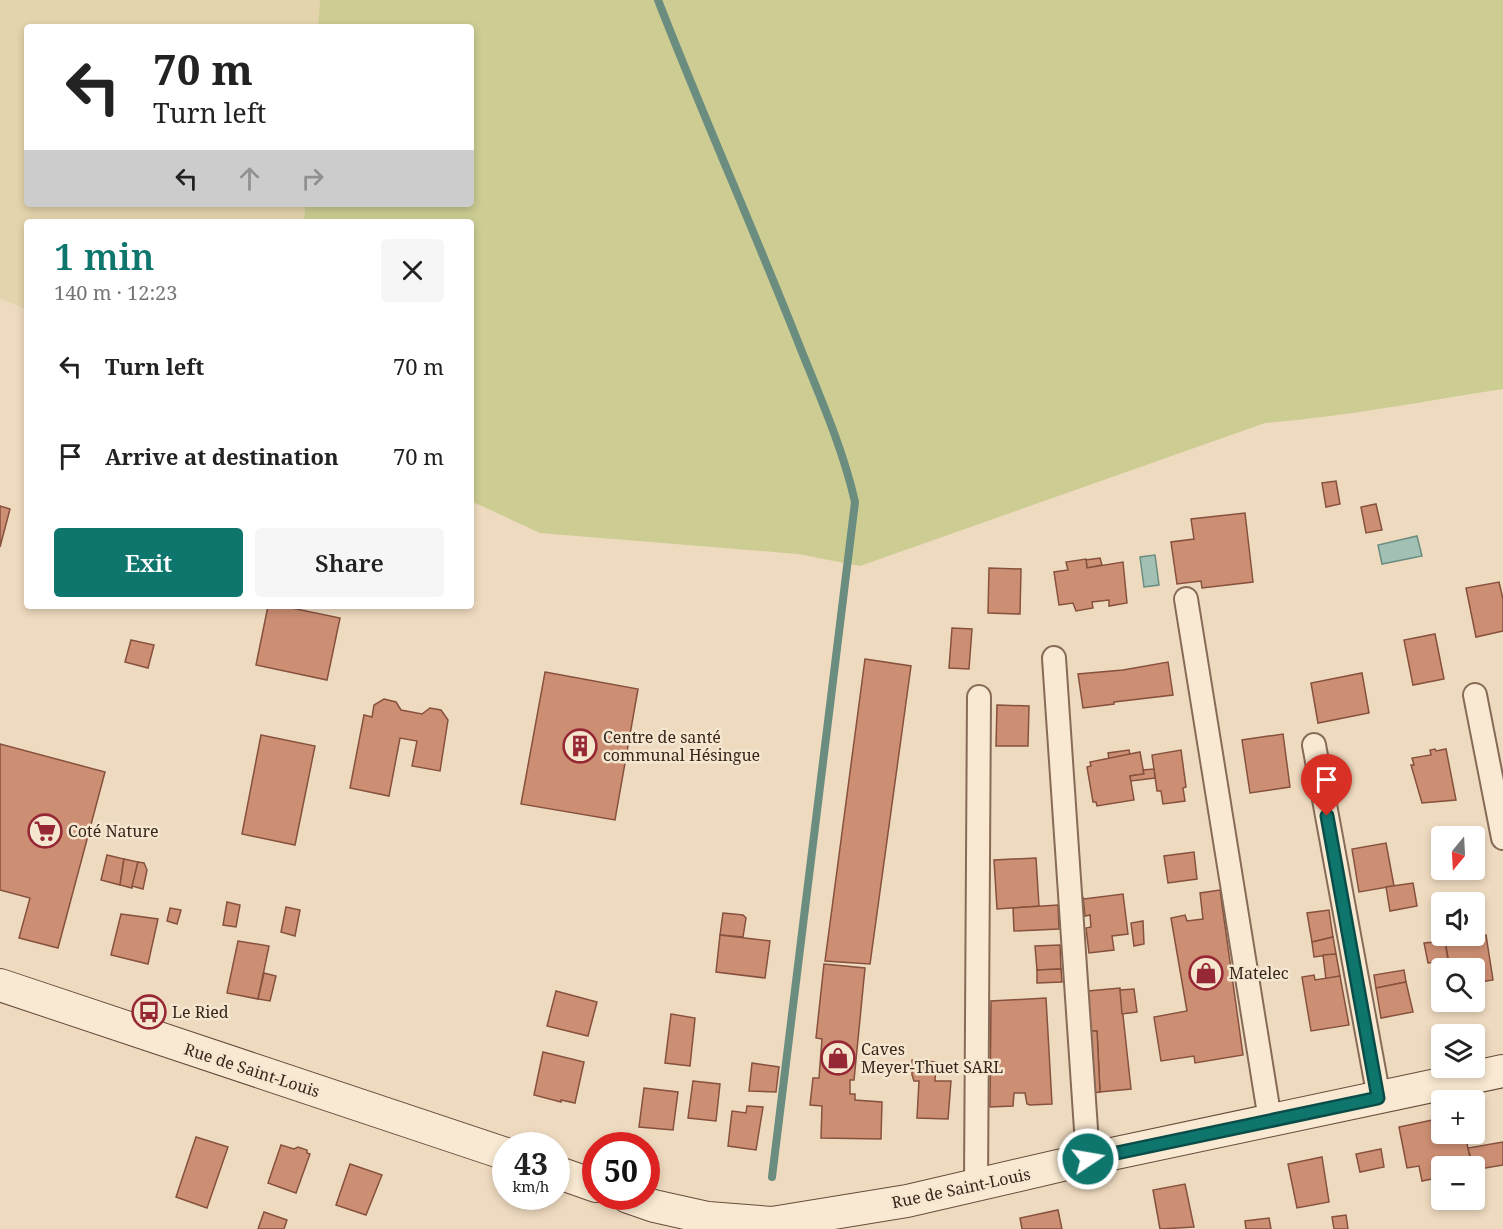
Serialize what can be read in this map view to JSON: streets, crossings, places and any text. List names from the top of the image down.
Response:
{
  "streets": {
    "main road": ["Rue de Saint-Louis"]
  },
  "places": {
    "building": ["Centre de santé communal Hésingue"],
    "supermarket": ["Coté Nature"],
    "shop": ["Matelec", "Caves Meyer-Thuet SARL"],
    "bus stop": ["Le Ried"]
  },
  "north": "bottom",
  "page": {
    "turn": ["70 m", "Turn left"],
    "heading": ["1 min", "140 m · 12:23"],
    "list": [
      {
        "name": "Turn left",
        "value": "70 m"
      },
      {
        "name": "Arrive at destination",
        "value": "70 m"
      }
    ],
    "buttons": ["Exit", "Share"],
    "map_buttons": ["+", "−"],
    "speed": "43 km/h",
    "limit": "50"
  }
}
